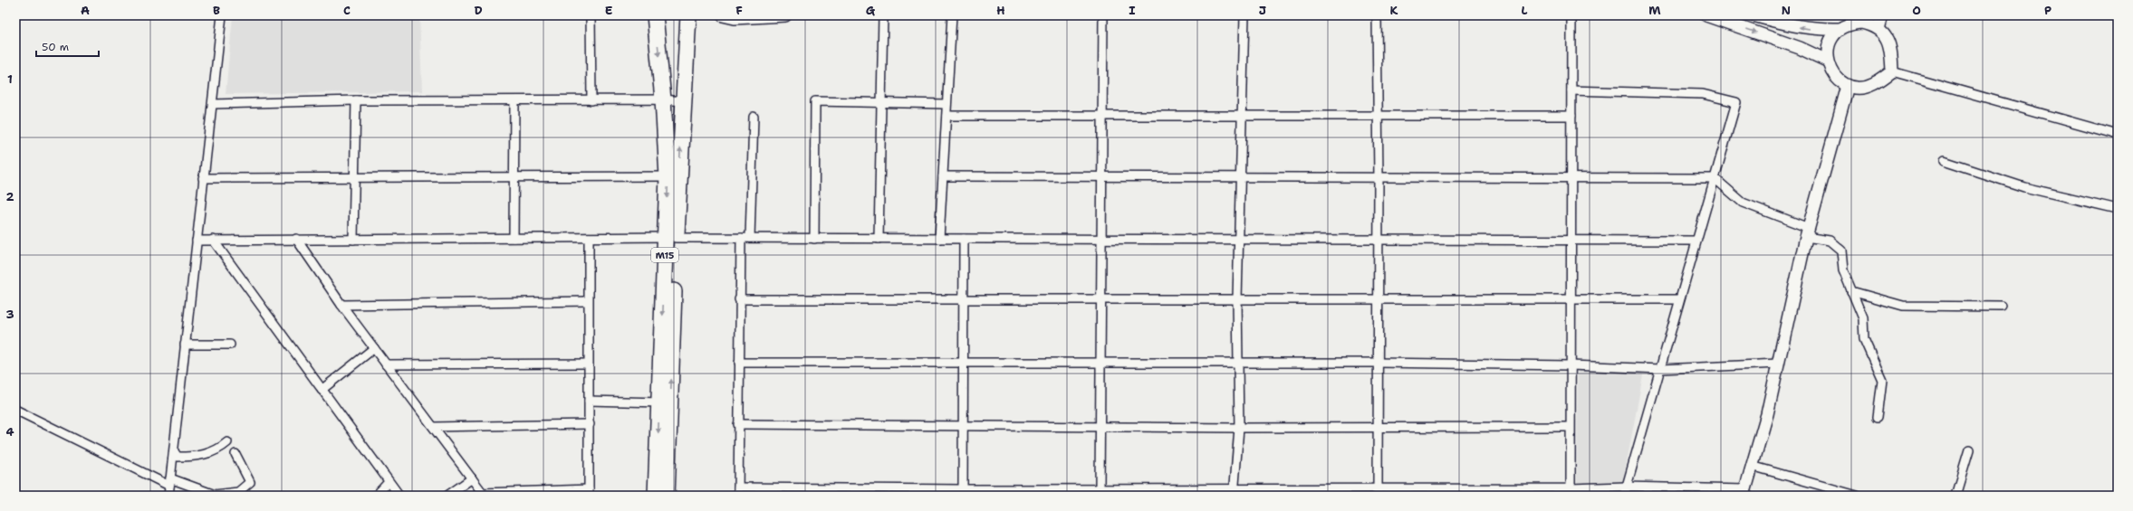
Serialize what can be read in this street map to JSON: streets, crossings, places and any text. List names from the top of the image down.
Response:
{
  "streets": {
    "highway": ["M15"]
  },
  "scale_bar": "50 m",
  "grid": {
    "columns": [
      "A",
      "B",
      "C",
      "D",
      "E",
      "F",
      "G",
      "H",
      "I",
      "J",
      "K",
      "L",
      "M",
      "N",
      "O",
      "P"
    ],
    "rows": [
      "1",
      "2",
      "3",
      "4"
    ]
  }
}
